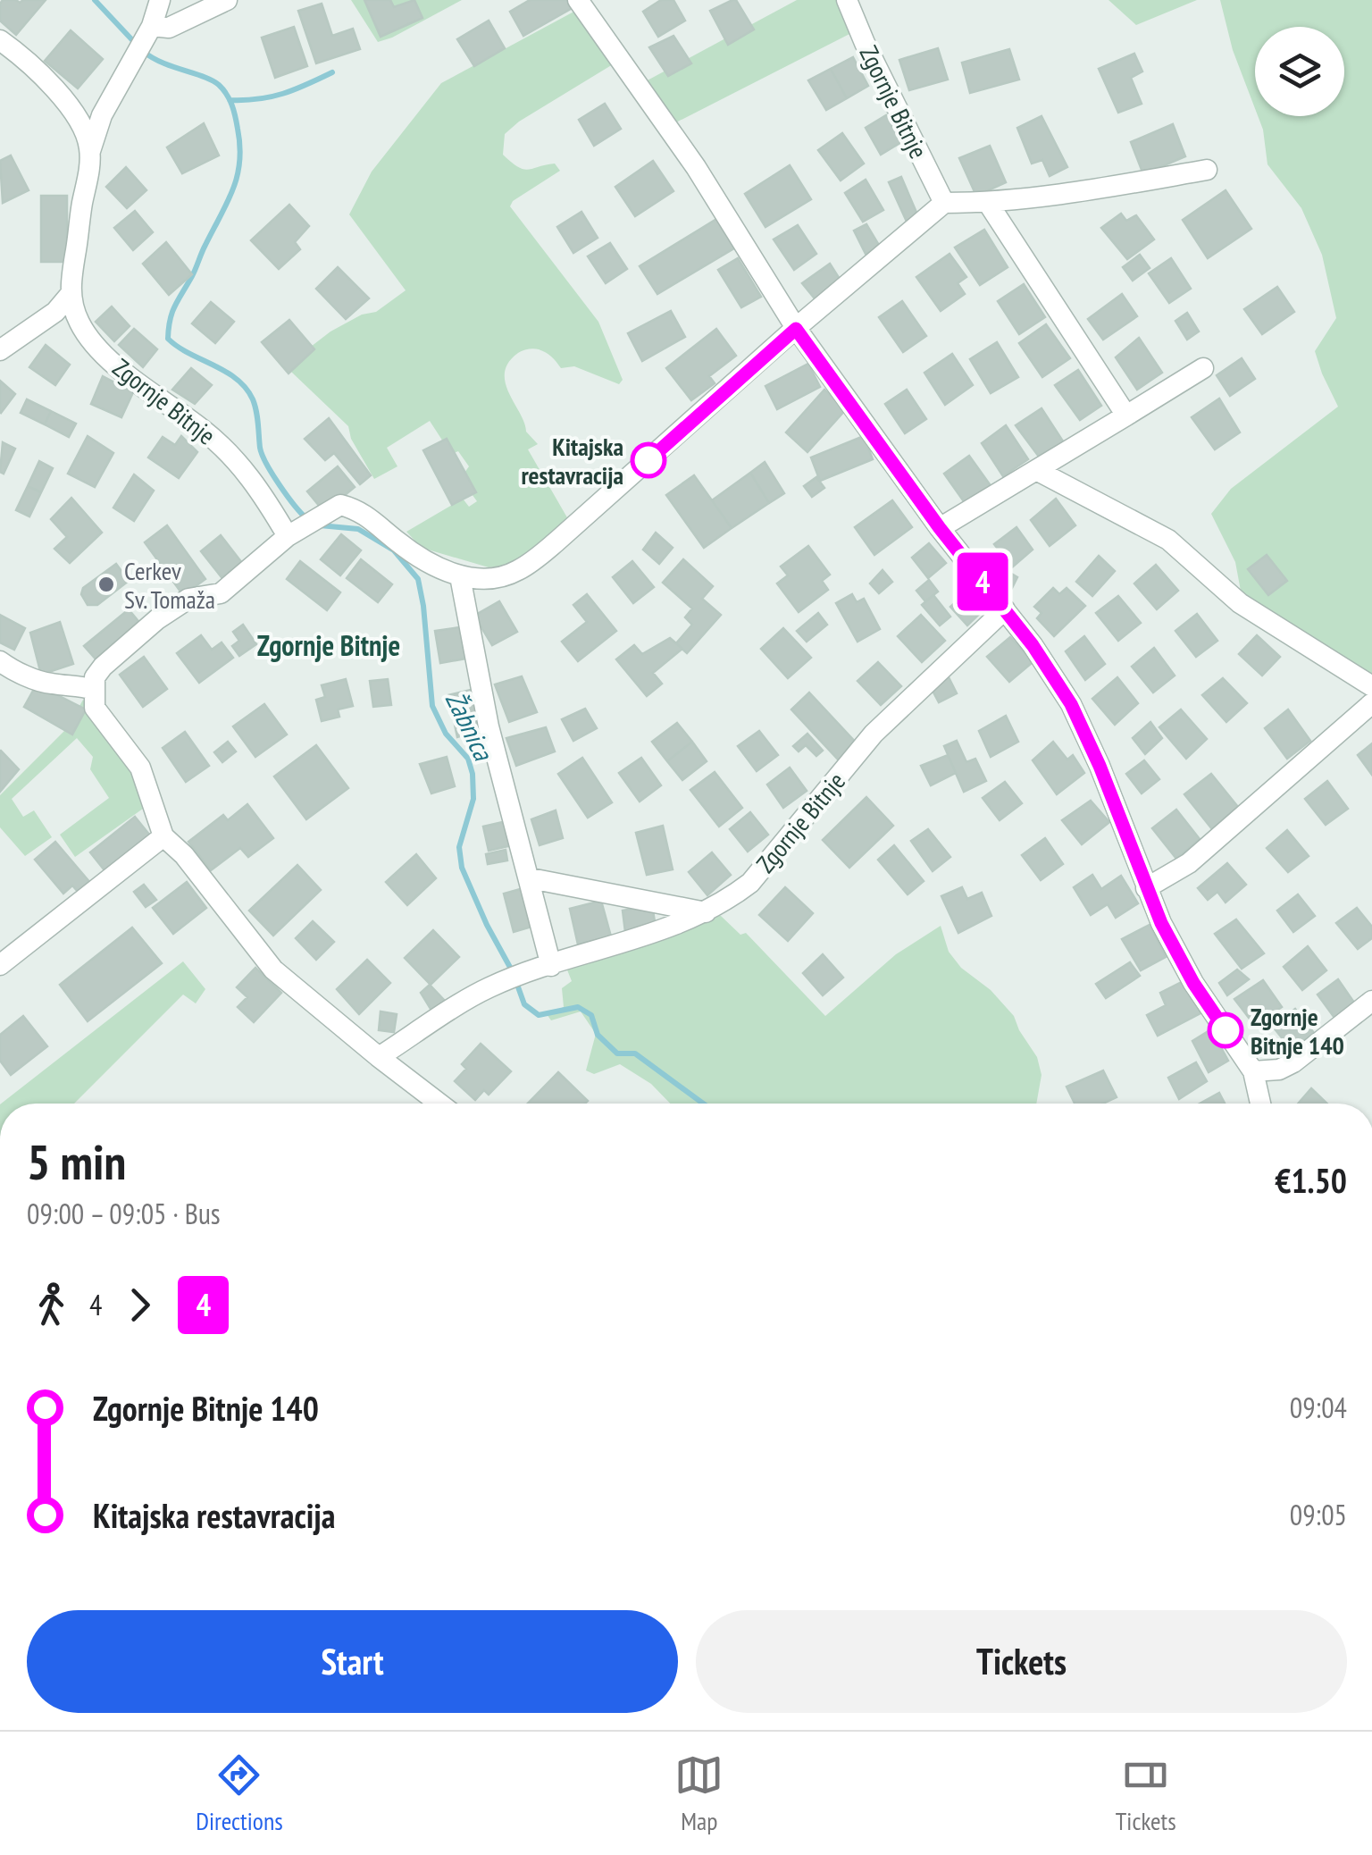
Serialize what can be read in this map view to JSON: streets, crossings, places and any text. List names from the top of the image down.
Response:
{
  "streets": {
    "street": ["Zgornje Bitnje"]
  },
  "districts": ["Zgornje Bitnje"],
  "water": ["Žabnica"],
  "places": ["Kitajska restavracija", "Cerkev Sv. Tomaža", "Zgornje Bitnje 140"],
  "lines": ["bus line 4"],
  "page": {
    "on_map": "4",
    "heading": ["5 min", "09:00 – 09:05 · Bus", "€1.50"],
    "legs": ["4", "4"],
    "list": [
      {
        "name": "Zgornje Bitnje 140",
        "value": "09:04"
      },
      {
        "name": "Kitajska restavracija",
        "value": "09:05"
      }
    ],
    "buttons": ["Start", "Tickets"],
    "tabs": ["Directions", "Map", "Tickets"]
  }
}
